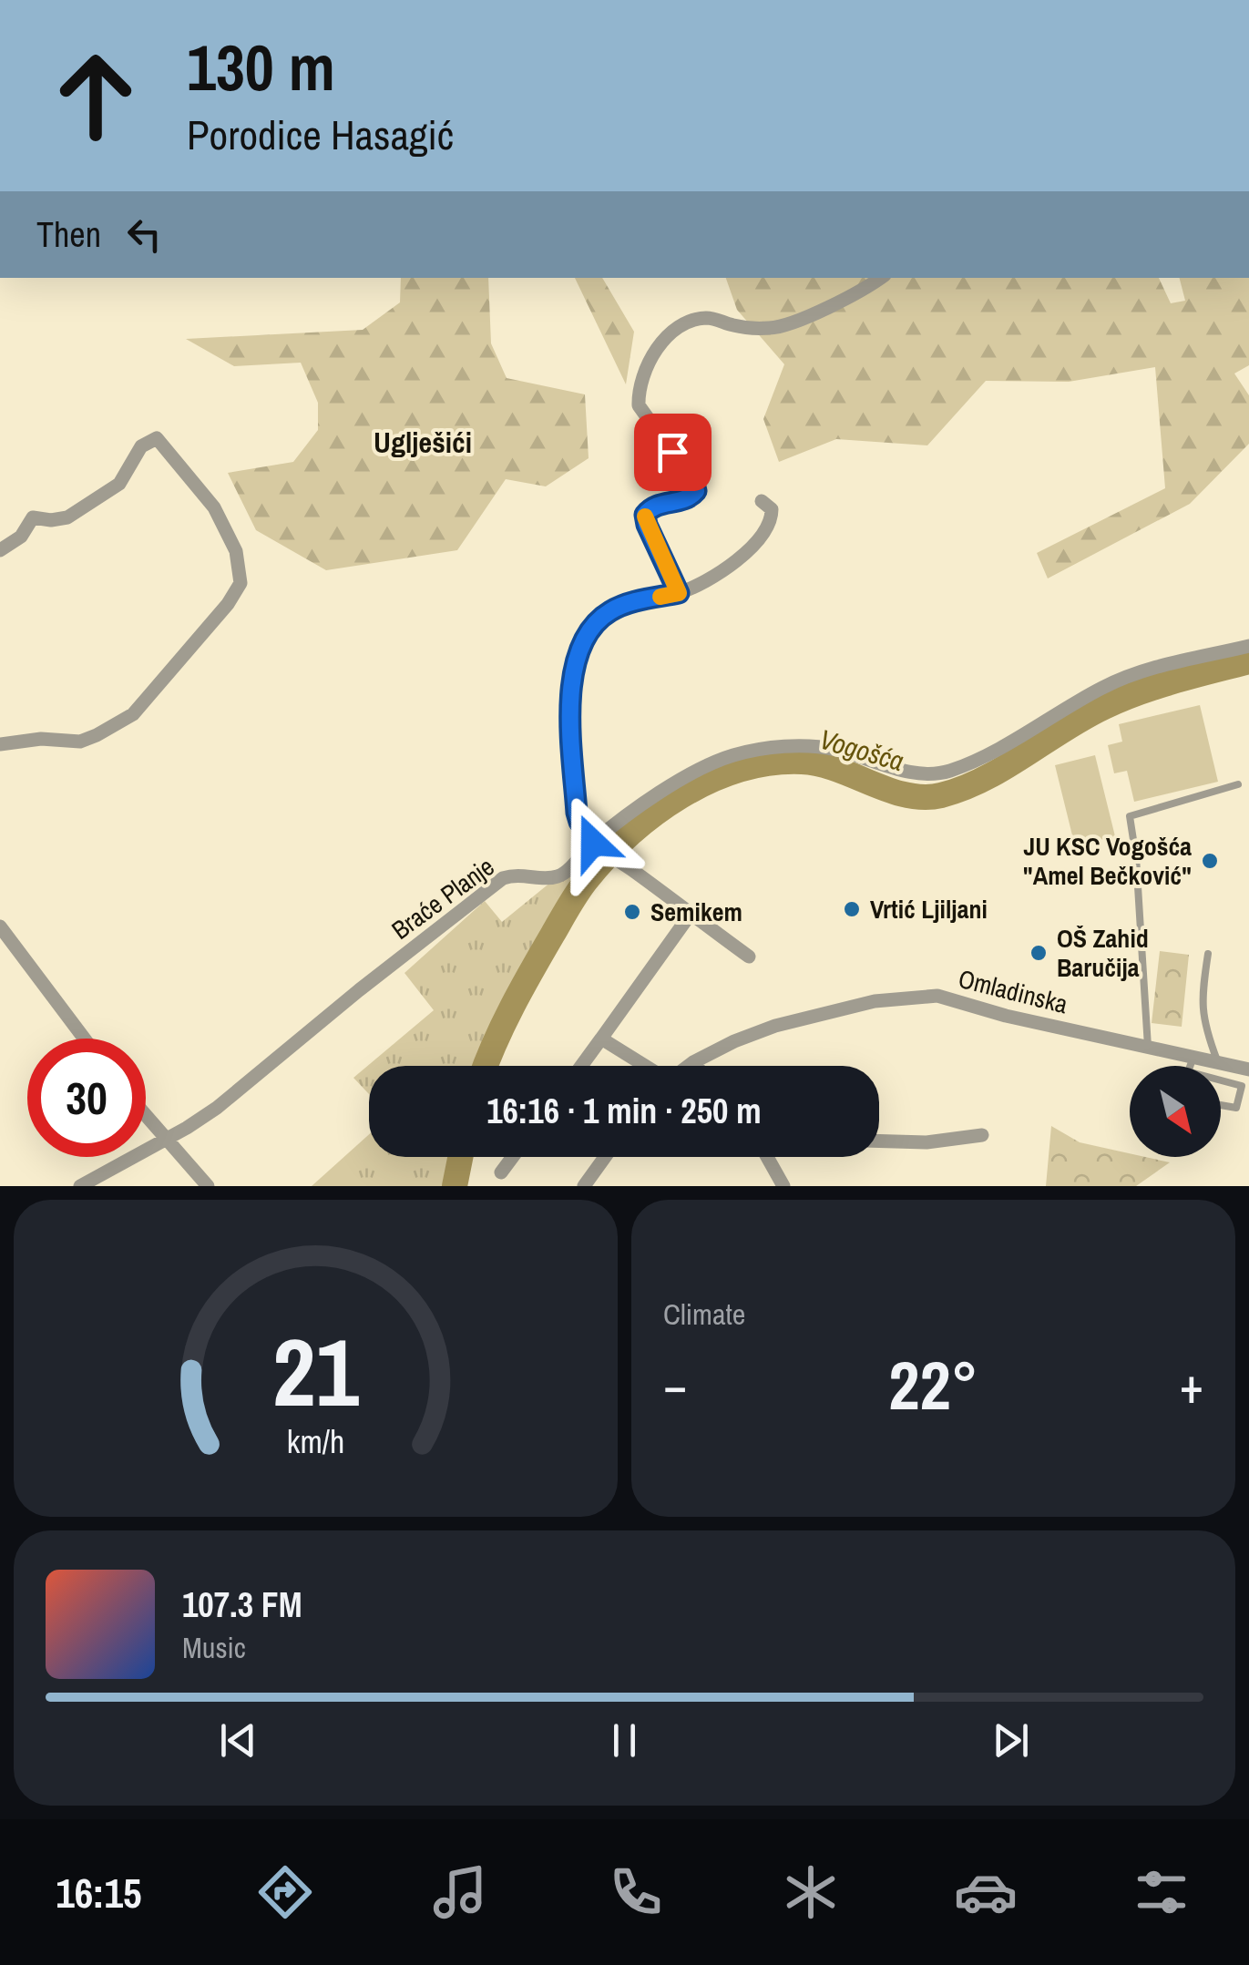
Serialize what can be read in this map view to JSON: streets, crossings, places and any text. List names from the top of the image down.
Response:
{
  "streets": {
    "street": ["Braće Planje", "Omladinska"]
  },
  "districts": ["Uglješići"],
  "water": ["Vogošća"],
  "places": [
    "JU KSC Vogošća \"Amel Bečković\"",
    "Vrtić Ljiljani",
    "Semikem",
    "OŠ Zahid Baručija"
  ],
  "north": "bottom right",
  "page": {
    "turn": ["130 m", "Porodice Hasagić"],
    "then": "Then",
    "limit": "30",
    "trip": "16:16 · 1 min · 250 m",
    "tile": "Climate",
    "heat": ["−", "22°", "+"],
    "song": ["107.3 FM", "Music"],
    "tabs": "16:15",
    "gauge": ["21", "km/h"]
  }
}
